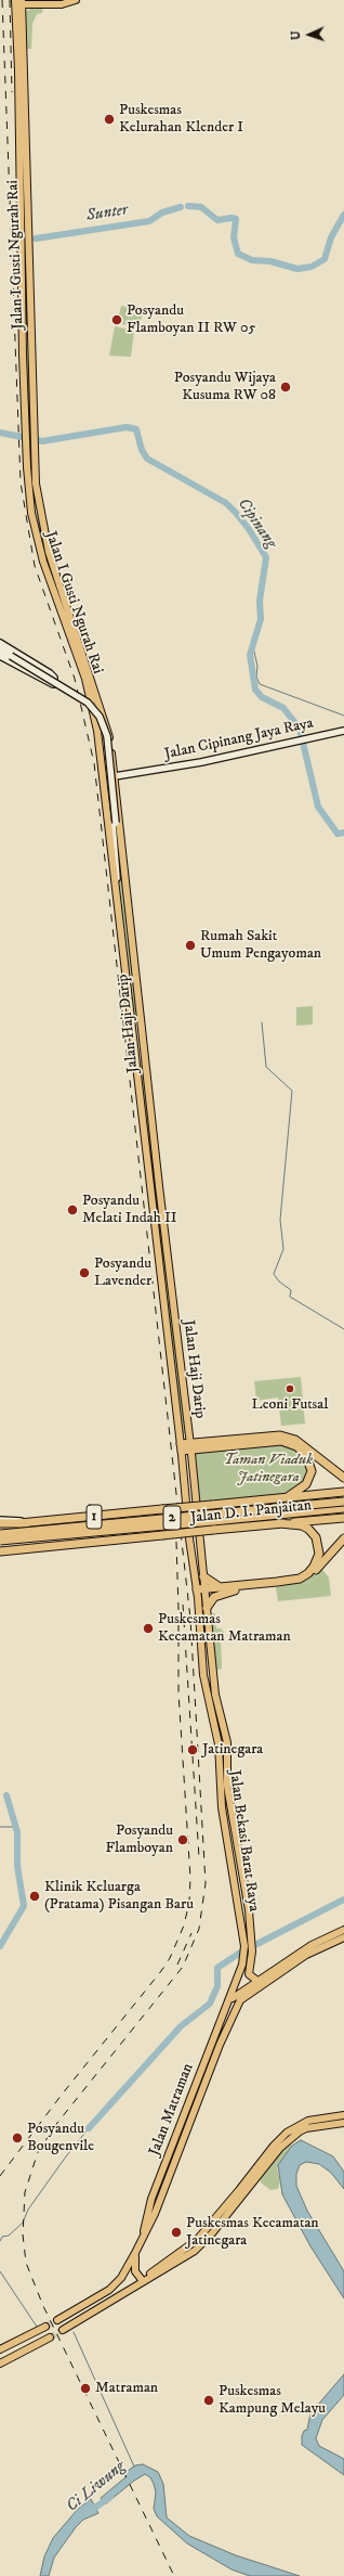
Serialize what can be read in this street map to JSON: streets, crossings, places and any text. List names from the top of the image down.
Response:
{
  "streets": {
    "highway": ["Jalan D. I. Panjaitan", "1", "2"],
    "main road": [
      "Jalan I Gusti Ngurah Rai",
      "Jalan Cipinang Jaya Raya",
      "Jalan Haji Darip",
      "Jalan Bekasi Barat Raya",
      "Jalan Matraman"
    ]
  },
  "crossings": [
    ["Jalan I Gusti Ngurah Rai", "Jalan Cipinang Jaya Raya"],
    ["Jalan I Gusti Ngurah Rai", "Jalan Haji Darip"],
    ["Jalan Haji Darip", "Jalan Bekasi Barat Raya"],
    ["Jalan Bekasi Barat Raya", "Jalan Matraman"]
  ],
  "water": ["Sunter", "Cipinang", "Ci Liwung"],
  "parks": ["Taman Viaduk Jatinegara"],
  "places": [
    "Puskesmas Kelurahan Klender I",
    "Posyandu Flamboyan II RW 05",
    "Posyandu Wijaya Kusuma RW 08",
    "Rumah Sakit Umum Pengayoman",
    "Posyandu Melati Indah II",
    "Posyandu Lavender",
    "Leoni Futsal",
    "Puskesmas Kecamatan Matraman",
    "Jatinegara",
    "Posyandu Flamboyan",
    "Klinik Keluarga (Pratama) Pisangan Baru",
    "Posyandu Bougenvile",
    "Puskesmas Kecamatan Jatinegara",
    "Matraman",
    "Puskesmas Kampung Melayu"
  ],
  "north": "left"
}
